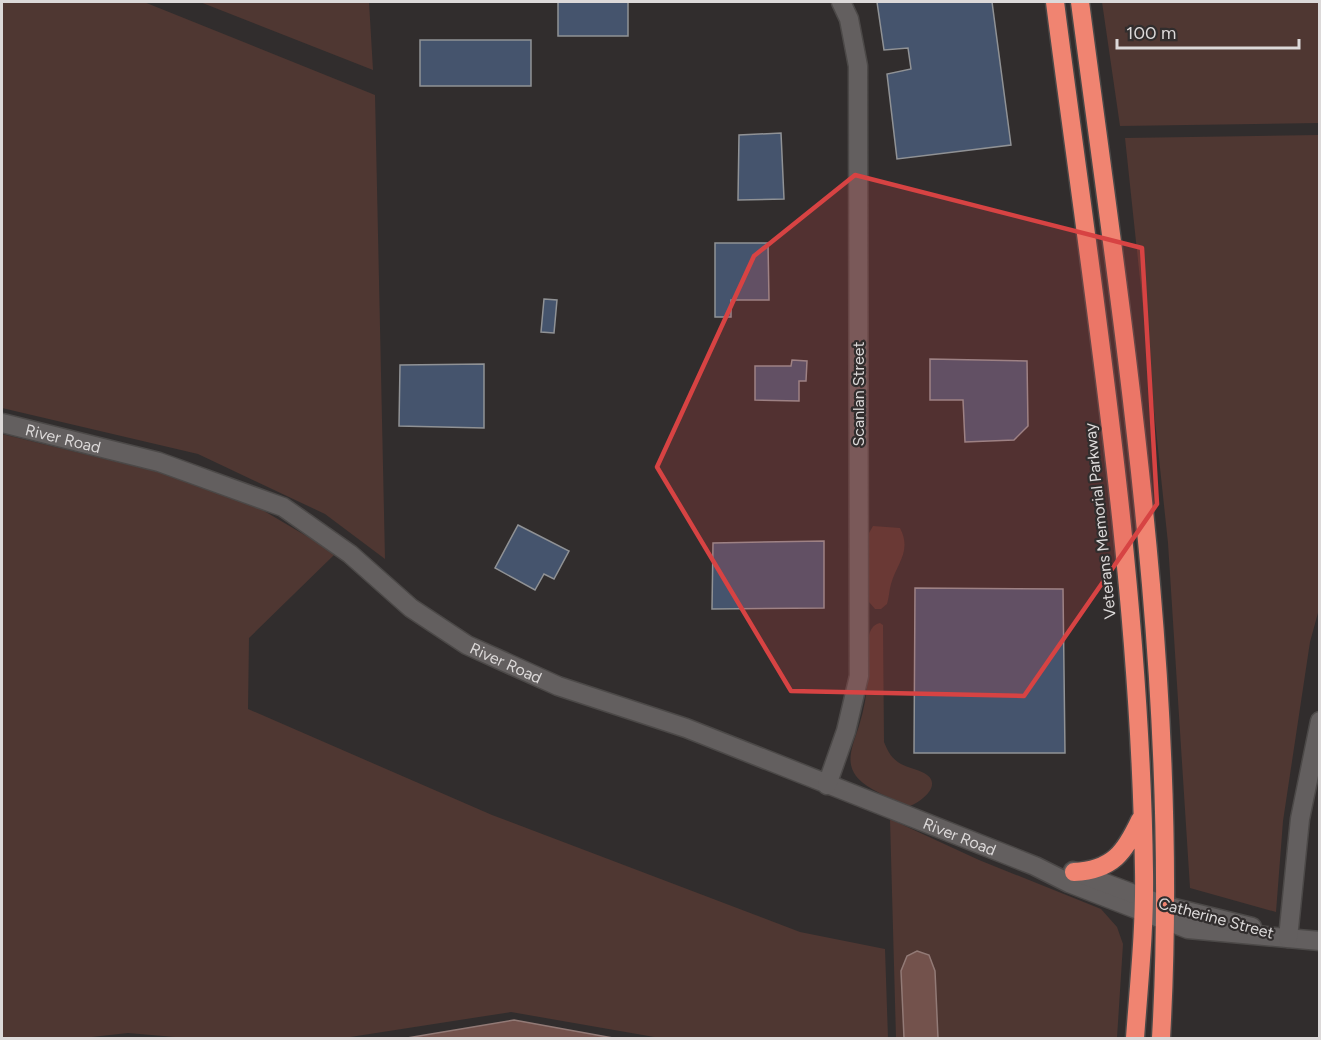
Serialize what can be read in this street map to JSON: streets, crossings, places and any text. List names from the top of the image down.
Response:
{
  "streets": {
    "highway": ["Veterans Memorial Parkway"],
    "street": ["Scanlan Street", "River Road", "Catherine Street"]
  },
  "crossings": [
    ["Scanlan Street", "River Road"],
    ["River Road", "Veterans Memorial Parkway"],
    ["River Road", "Catherine Street"]
  ],
  "scale_bar": "100 m"
}
